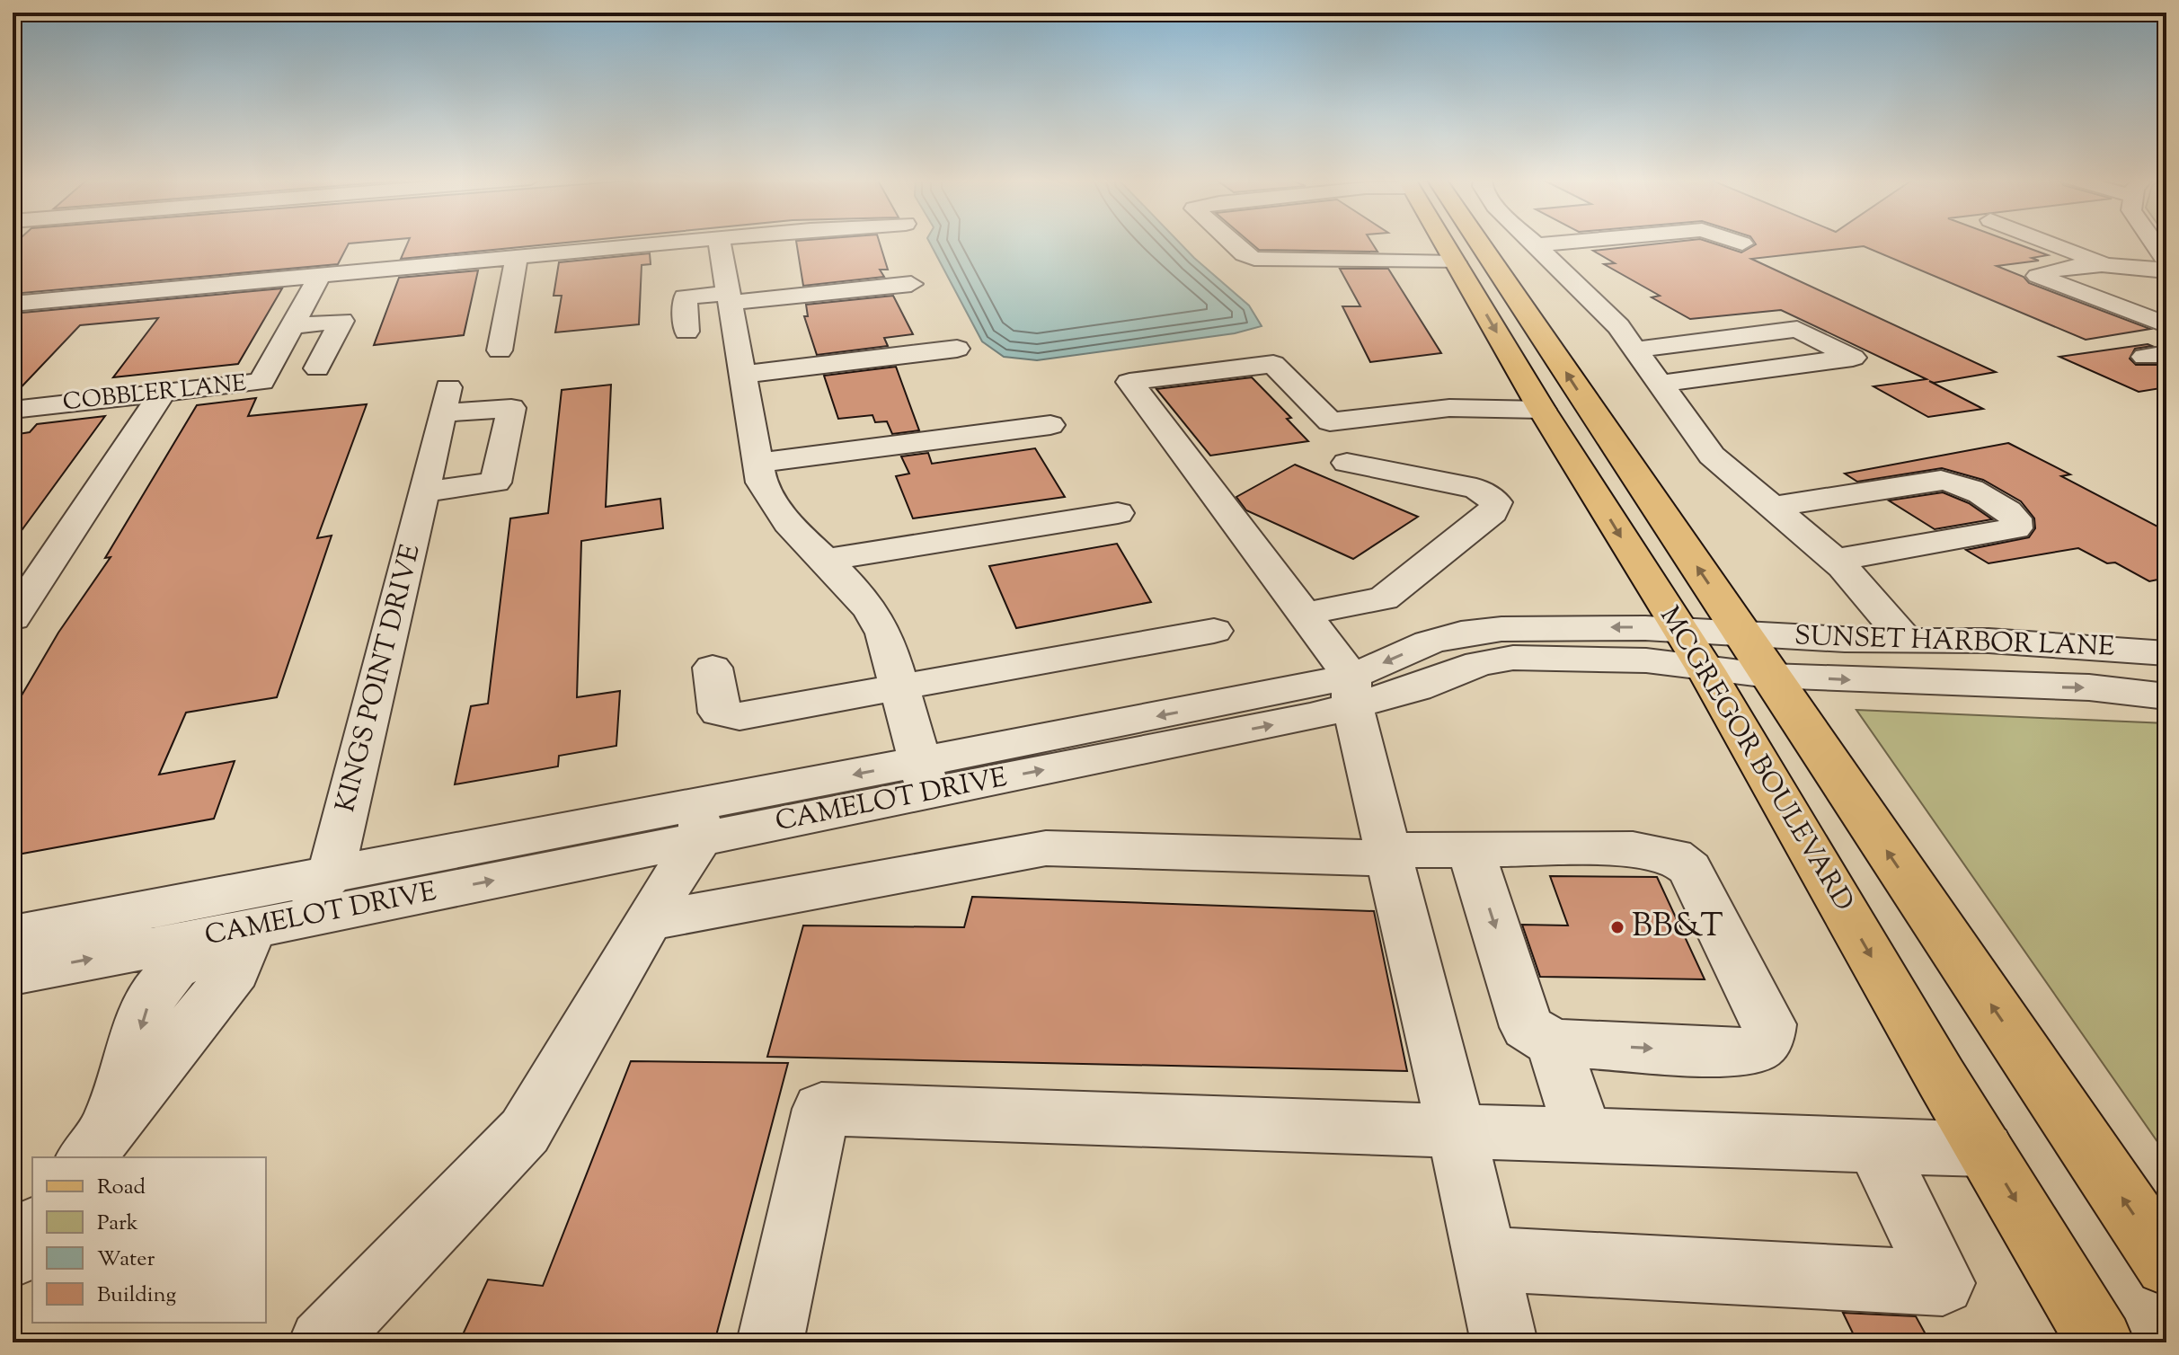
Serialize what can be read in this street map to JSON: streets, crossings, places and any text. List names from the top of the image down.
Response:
{
  "streets": {
    "main road": ["MCGREGOR BOULEVARD"],
    "street": [
      "COBBLER LANE",
      "SUNSET HARBOR LANE",
      "KINGS POINT DRIVE",
      "CAMELOT DRIVE"
    ]
  },
  "crossings": [
    ["SUNSET HARBOR LANE", "MCGREGOR BOULEVARD"],
    ["SUNSET HARBOR LANE", "CAMELOT DRIVE"],
    ["KINGS POINT DRIVE", "CAMELOT DRIVE"],
    ["MCGREGOR BOULEVARD", "CAMELOT DRIVE"]
  ],
  "places": ["BB&T"],
  "legend": [
    "Road",
    "Park",
    "Water",
    "Building"
  ]
}
